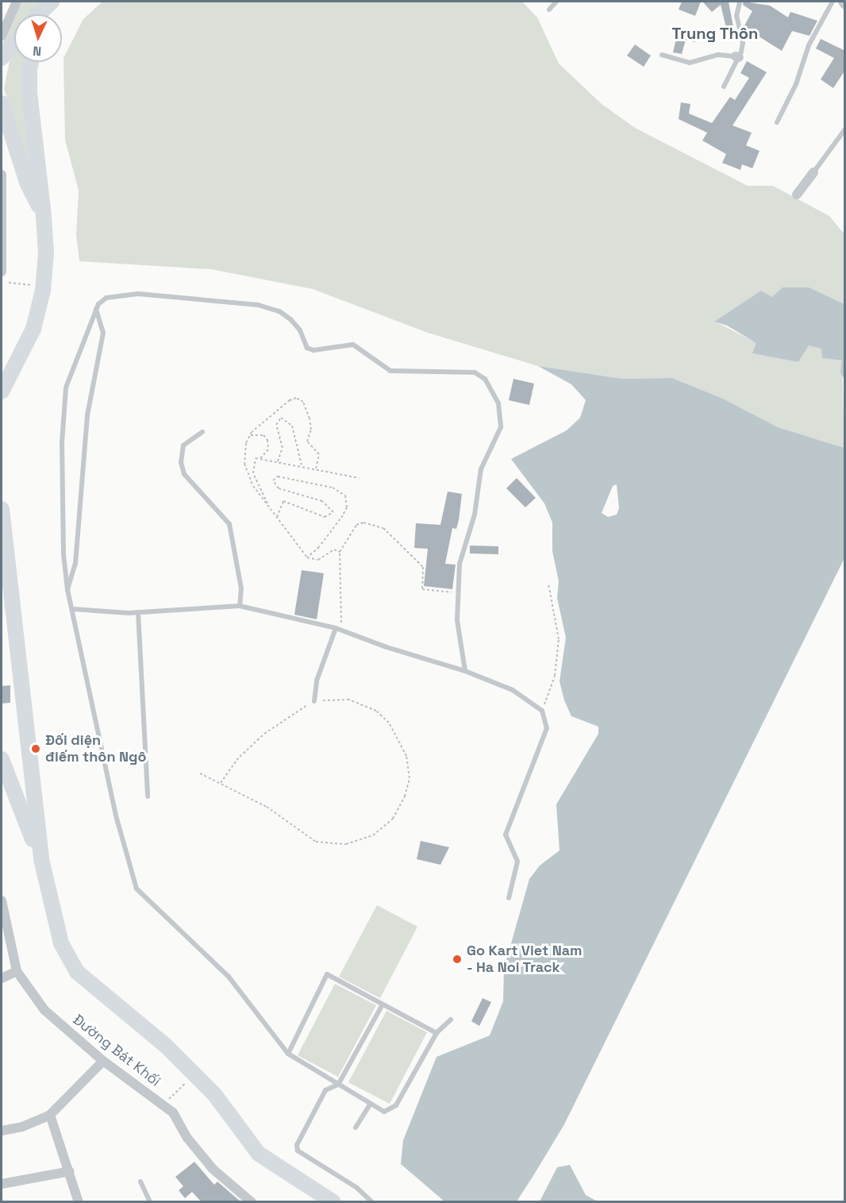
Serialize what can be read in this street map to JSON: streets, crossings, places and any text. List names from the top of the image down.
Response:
{
  "streets": {
    "street": ["Đường Bát Khối"]
  },
  "districts": ["Trung Thôn"],
  "places": ["Đối diện điếm thôn Ngô", "Go Kart Viet Nam - Ha Noi Track"],
  "north": "bottom"
}
